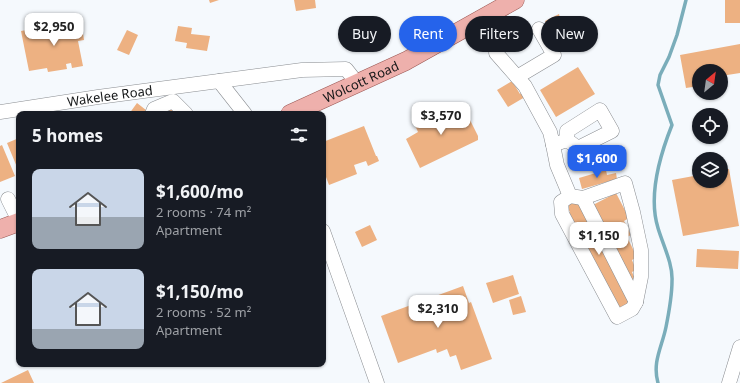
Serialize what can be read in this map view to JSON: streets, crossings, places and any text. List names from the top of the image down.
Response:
{
  "streets": {
    "main road": ["Wolcott Road"],
    "street": ["Wakelee Road"]
  },
  "crossings": [
    ["Wolcott Road", "Wakelee Road"]
  ],
  "north": "top right",
  "page": {
    "price": [
      "$2,950",
      "$3,570",
      "$1,600",
      "$1,150",
      "$2,310"
    ],
    "chip": [
      "Buy",
      "Rent",
      "Filters",
      "New"
    ],
    "heading": "5 homes",
    "list": [
      {
        "name": "$1,600/mo",
        "note": "2 rooms · 74 m² · Apartment"
      },
      {
        "name": "$1,150/mo",
        "note": "2 rooms · 52 m² · Apartment"
      }
    ]
  }
}
